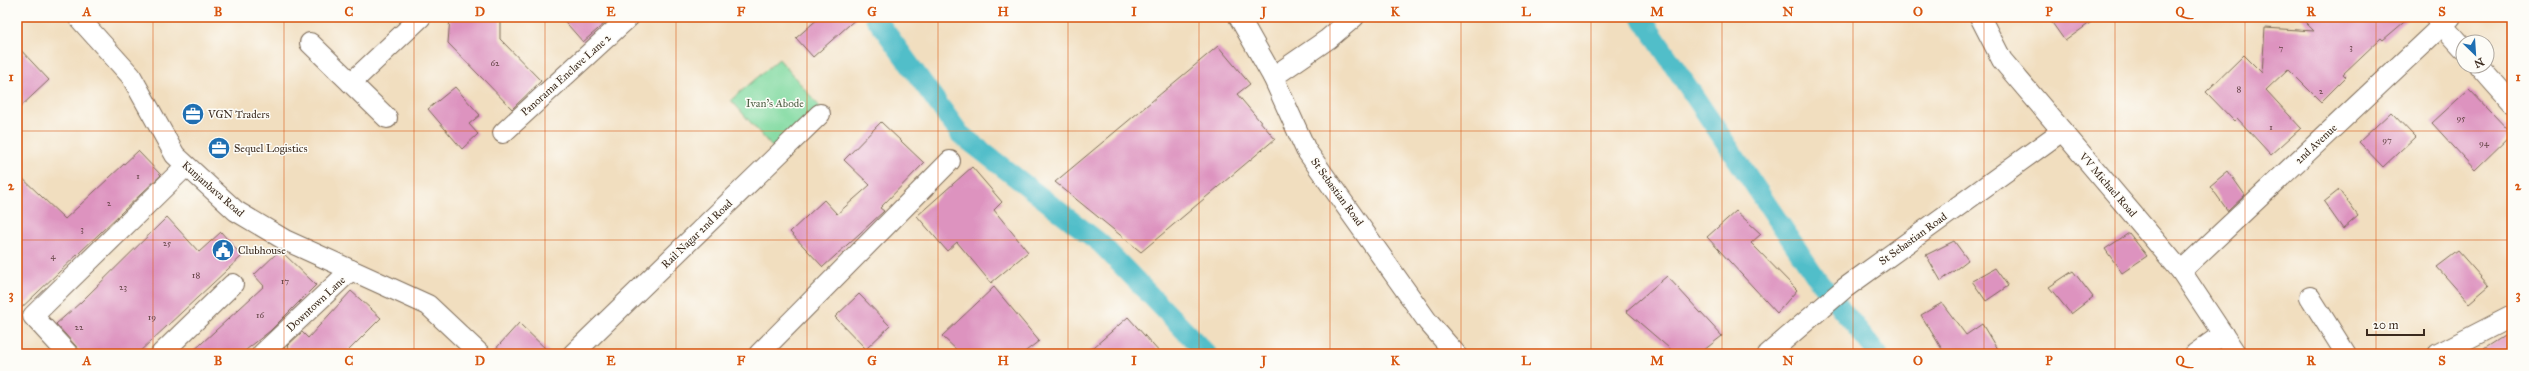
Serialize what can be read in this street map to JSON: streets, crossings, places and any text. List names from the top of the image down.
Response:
{
  "streets": {
    "street": [
      "Panorama Enclave Lane 2",
      "2nd Avenue",
      "VV Michael Road",
      "Kunjanbava Road",
      "St Sebastian Road",
      "Rail Nagar 2nd Road",
      "Downtown Lane"
    ]
  },
  "crossings": [
    ["2nd Avenue", "VV Michael Road"],
    ["VV Michael Road", "St Sebastian Road"],
    ["Kunjanbava Road", "Downtown Lane"]
  ],
  "parks": ["Ivan's Abode"],
  "places": {
    "office": ["VGN Traders", "Sequel Logistics"],
    "public building": ["Clubhouse"]
  },
  "house_numbers": [
    "3",
    "7",
    "62",
    "8",
    "2",
    "95",
    "1",
    "97",
    "94",
    "1",
    "2",
    "3",
    "25",
    "4",
    "18",
    "17",
    "23",
    "16",
    "19",
    "22"
  ],
  "scale_bar": "20 m",
  "north": "bottom right",
  "grid": {
    "columns": [
      "A",
      "B",
      "C",
      "D",
      "E",
      "F",
      "G",
      "H",
      "I",
      "J",
      "K",
      "L",
      "M",
      "N",
      "O",
      "P",
      "Q",
      "R",
      "S"
    ],
    "rows": ["1", "2", "3"]
  }
}
